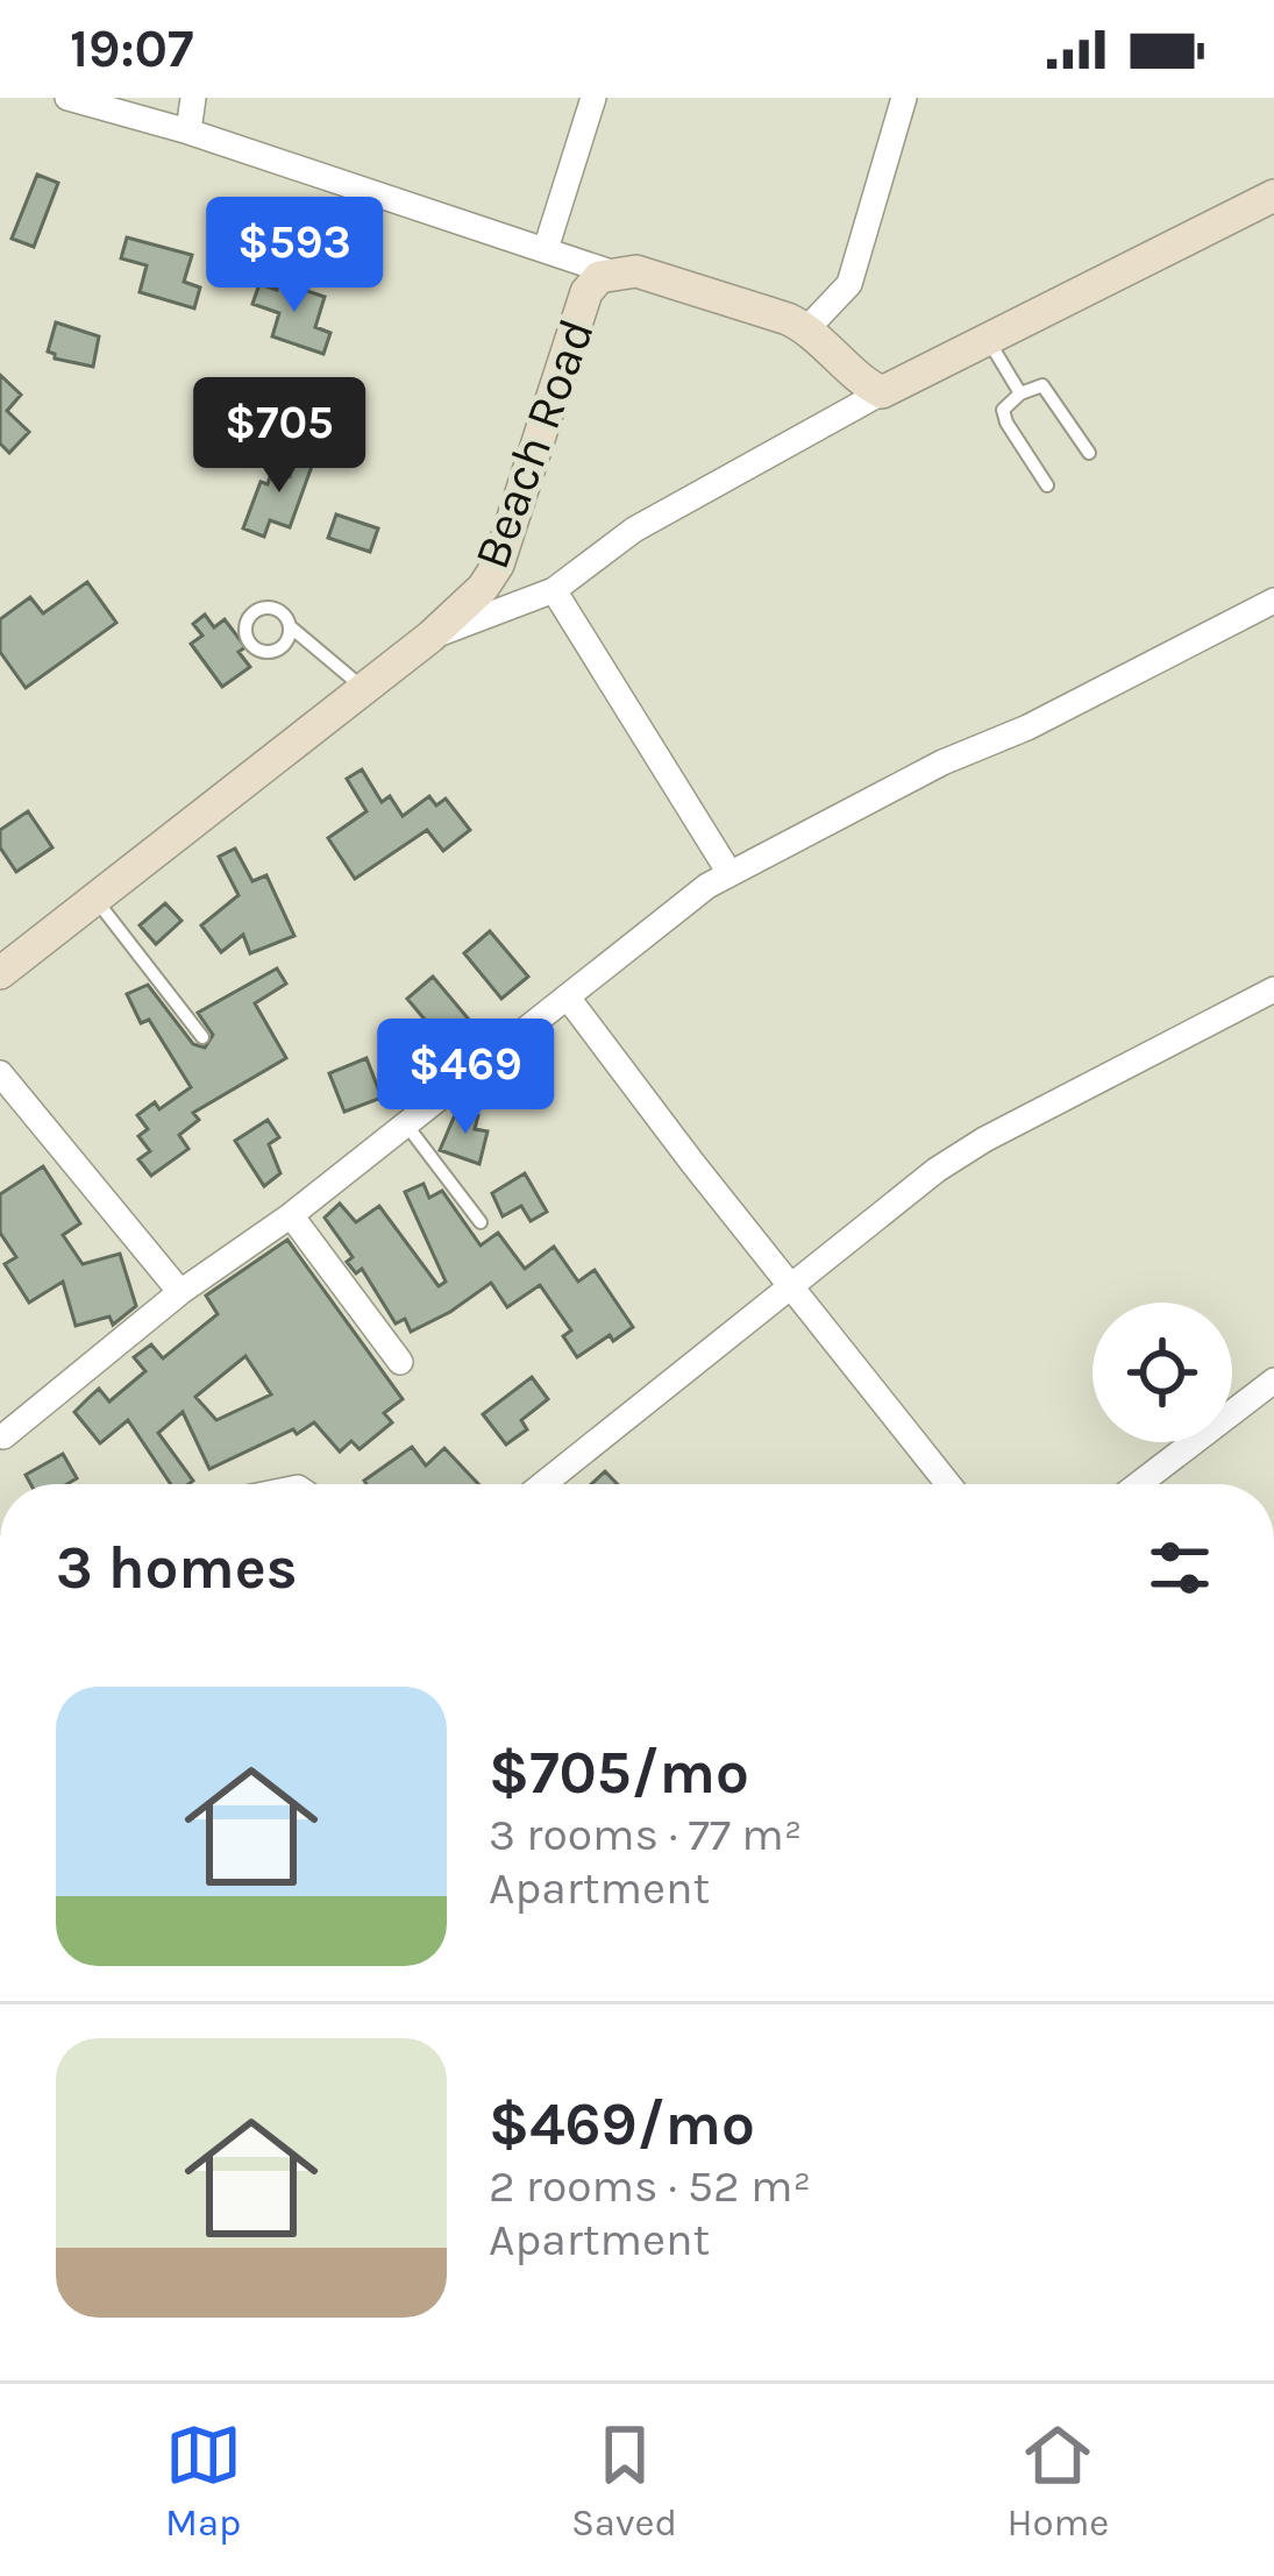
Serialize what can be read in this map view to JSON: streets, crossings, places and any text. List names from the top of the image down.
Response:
{
  "streets": {
    "main road": ["Beach Road"]
  },
  "page": {
    "status": "19:07",
    "price": ["$593", "$705", "$469"],
    "heading": "3 homes",
    "list": [
      {
        "name": "$705/mo",
        "note": "3 rooms · 77 m² · Apartment"
      },
      {
        "name": "$469/mo",
        "note": "2 rooms · 52 m² · Apartment"
      }
    ],
    "tabs": ["Map", "Saved", "Home"]
  }
}
